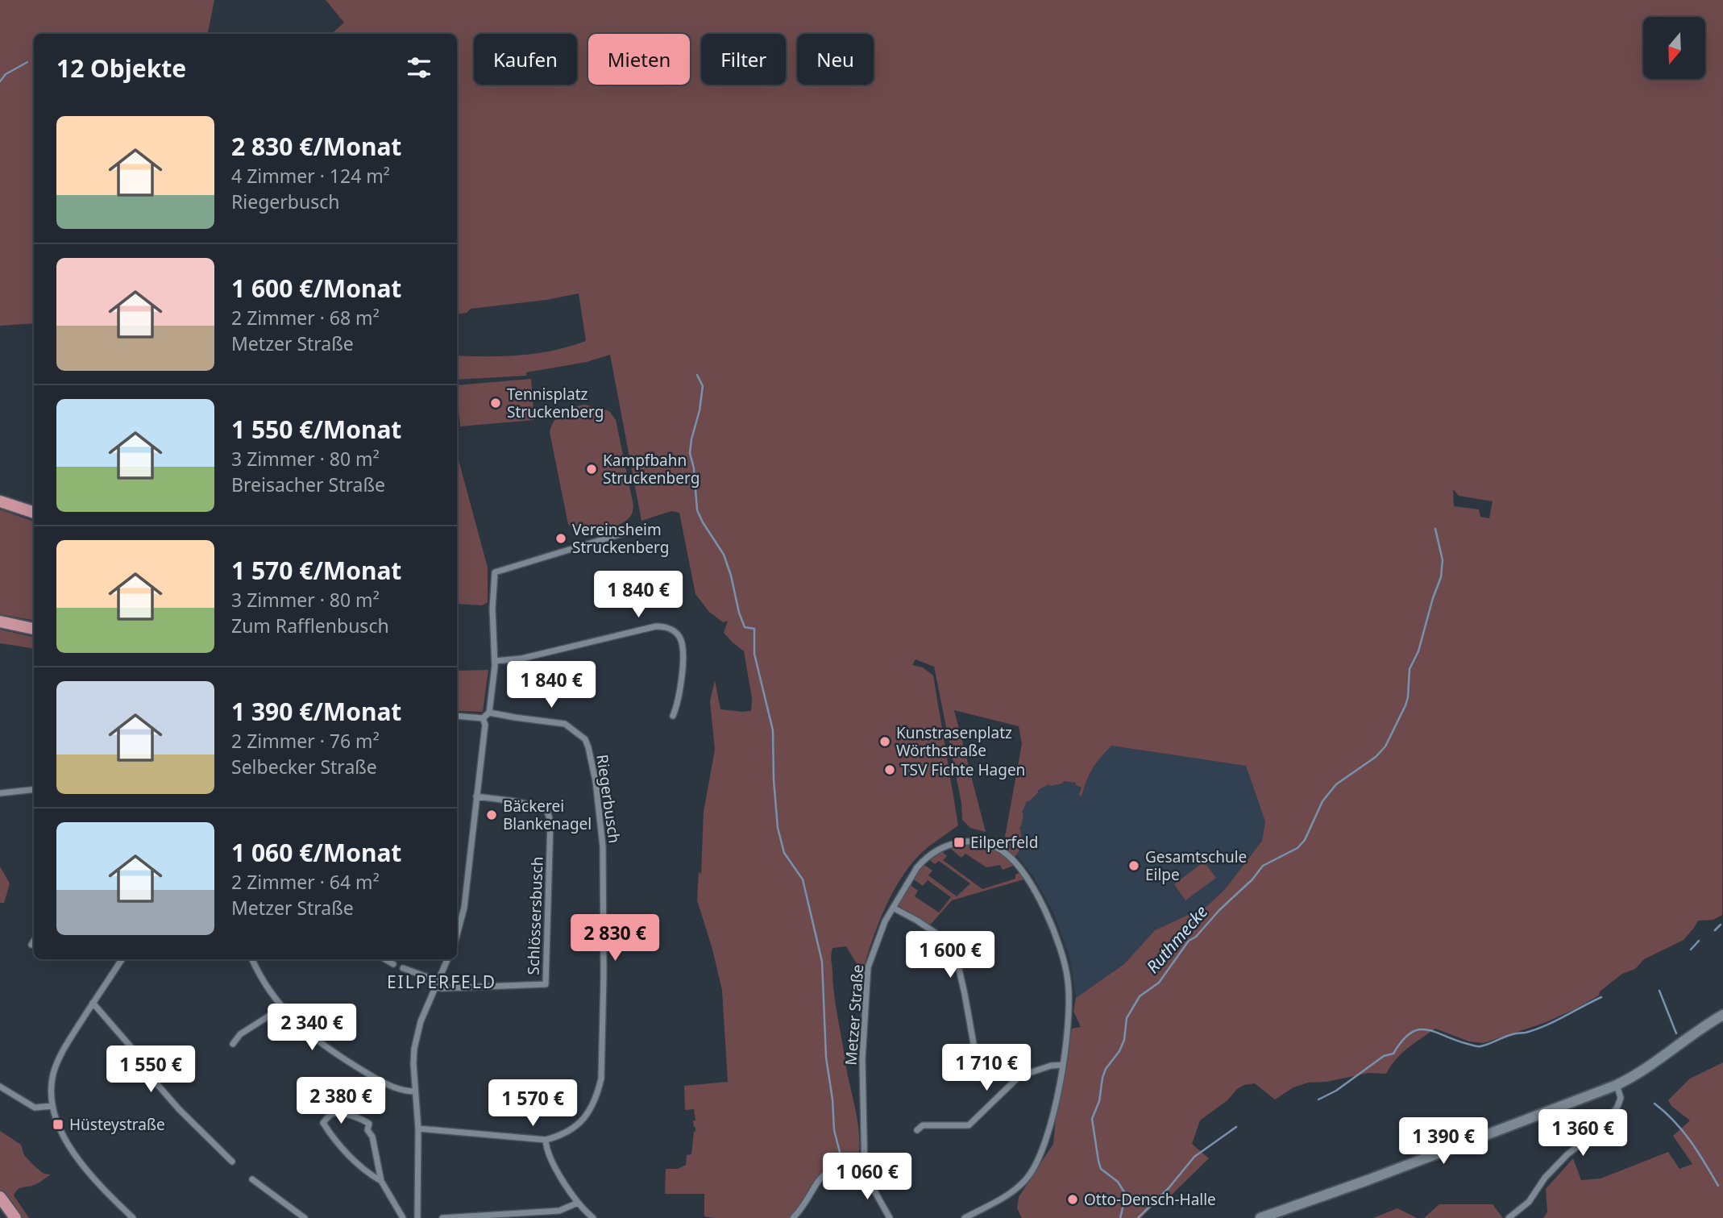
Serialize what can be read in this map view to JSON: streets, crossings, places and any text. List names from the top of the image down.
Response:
{
  "streets": {
    "street": ["Riegerbusch", "Schlössersbusch", "Metzer Straße"]
  },
  "districts": ["EILPERFELD"],
  "water": ["Ruthmecke"],
  "places": {
    "other": [
      "Tennisplatz Struckenberg",
      "Kampfbahn Struckenberg",
      "Vereinsheim Struckenberg",
      "Kunstrasenplatz Wörthstraße",
      "TSV Fichte Hagen",
      "Bäckerei Blankenagel",
      "Gesamtschule Eilpe",
      "Otto-Densch-Halle"
    ],
    "transit": ["Eilperfeld", "Hüsteystraße"]
  },
  "north": "bottom",
  "page": {
    "chip": [
      "Kaufen",
      "Mieten",
      "Filter",
      "Neu"
    ],
    "heading": "12 Objekte",
    "list": [
      {
        "name": "2 830 €/Monat",
        "note": "4 Zimmer · 124 m² · Riegerbusch"
      },
      {
        "name": "1 600 €/Monat",
        "note": "2 Zimmer · 68 m² · Metzer Straße"
      },
      {
        "name": "1 550 €/Monat",
        "note": "3 Zimmer · 80 m² · Breisacher Straße"
      },
      {
        "name": "1 570 €/Monat",
        "note": "3 Zimmer · 80 m² · Zum Rafflenbusch"
      },
      {
        "name": "1 390 €/Monat",
        "note": "2 Zimmer · 76 m² · Selbecker Straße"
      },
      {
        "name": "1 060 €/Monat",
        "note": "2 Zimmer · 64 m² · Metzer Straße"
      }
    ],
    "price": [
      "1 840 €",
      "1 840 €",
      "2 830 €",
      "1 600 €",
      "2 340 €",
      "1 710 €",
      "1 550 €",
      "2 380 €",
      "1 570 €",
      "1 360 €",
      "1 390 €",
      "1 060 €"
    ]
  }
}
